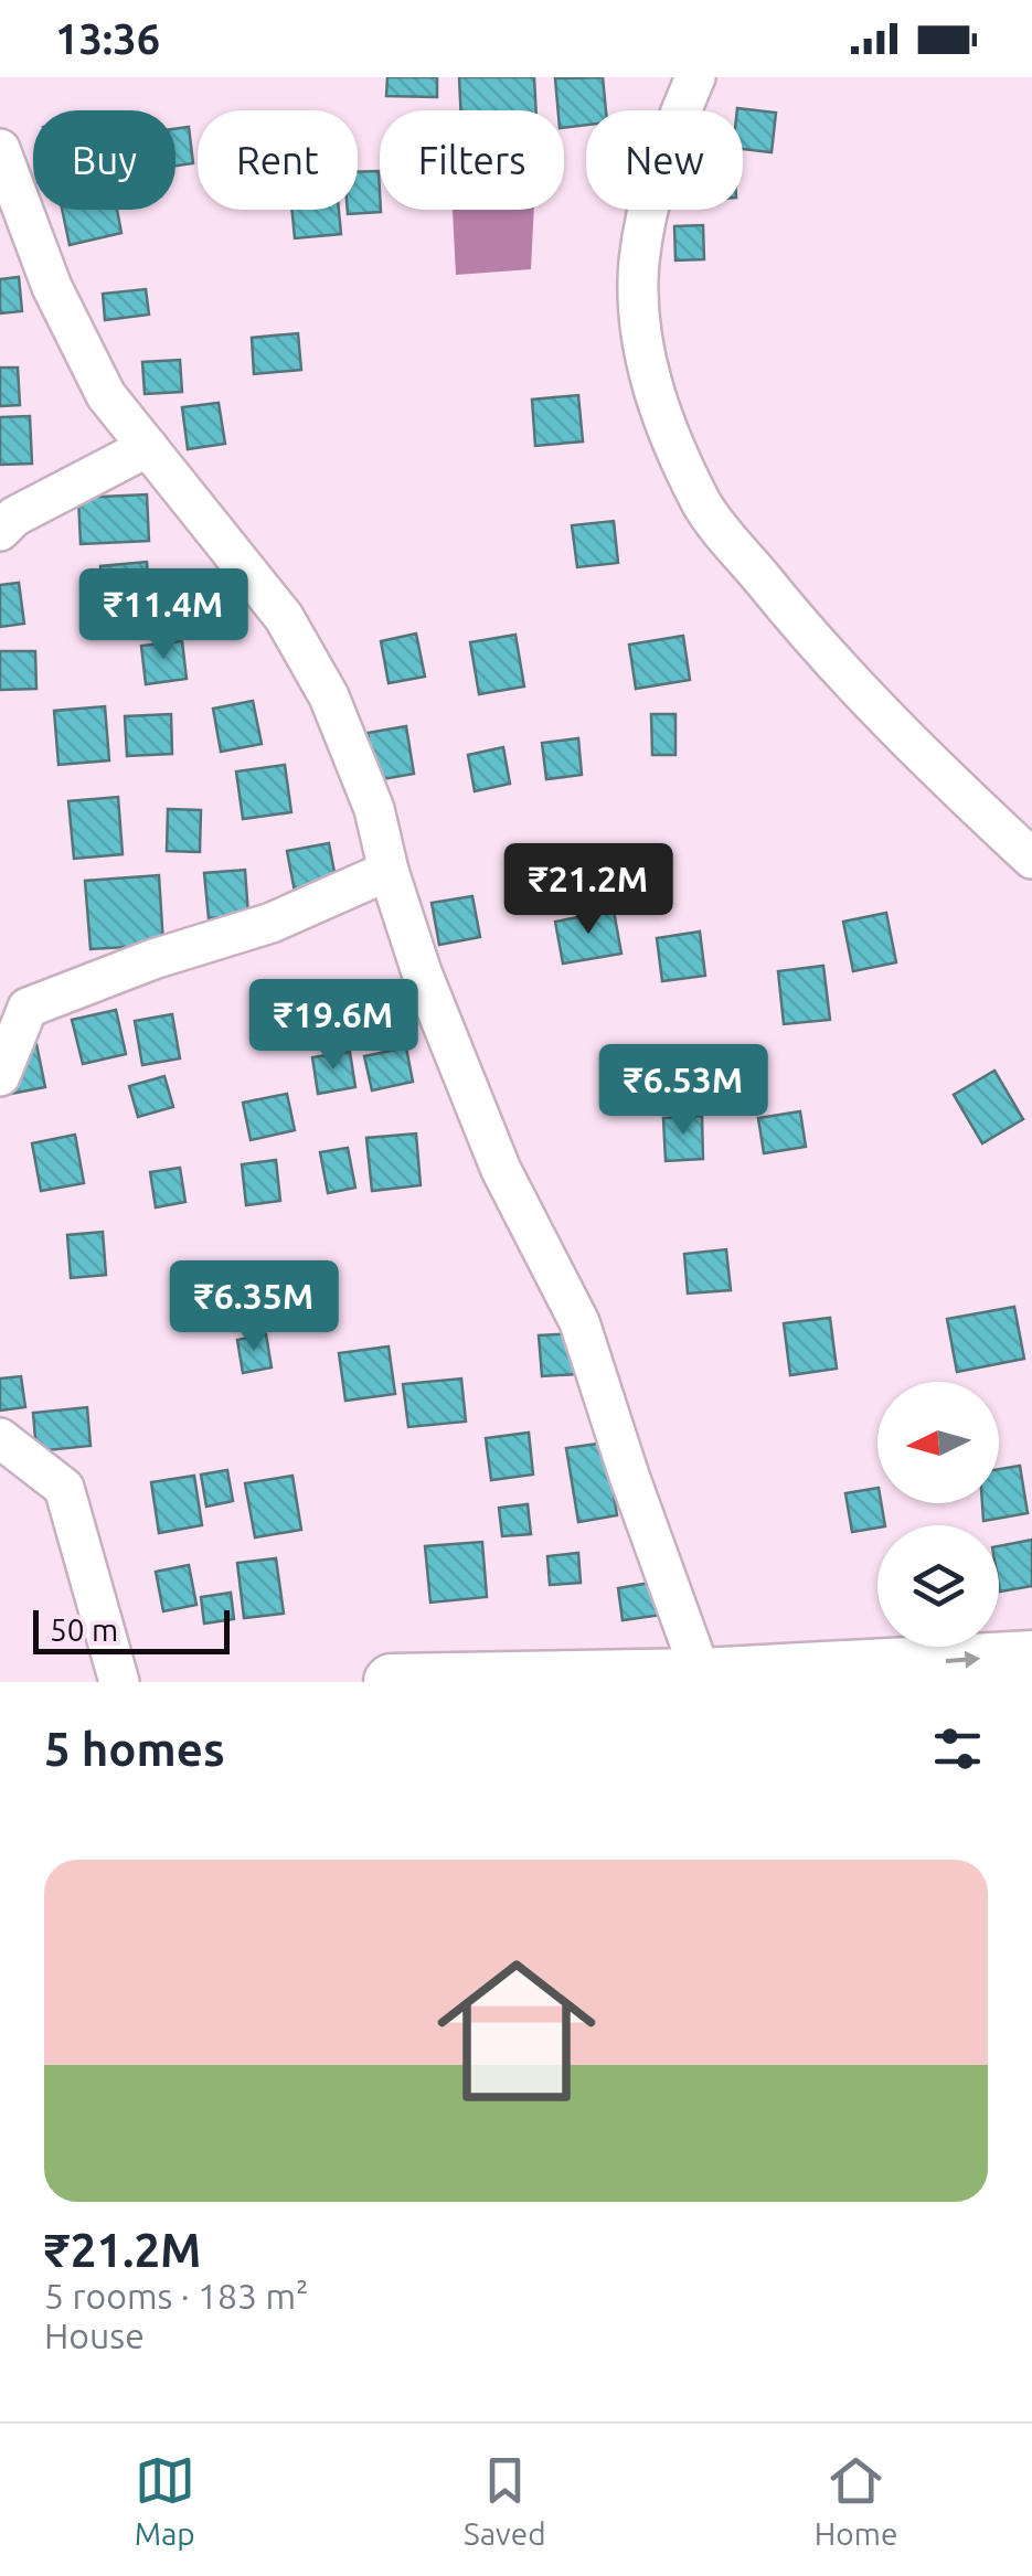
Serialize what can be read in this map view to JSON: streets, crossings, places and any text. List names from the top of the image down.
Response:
{
  "scale_bar": "50 m",
  "north": "left",
  "page": {
    "status": "13:36",
    "chip": [
      "Buy",
      "Rent",
      "Filters",
      "New"
    ],
    "price": [
      "₹11.4M",
      "₹21.2M",
      "₹19.6M",
      "₹6.53M",
      "₹6.35M"
    ],
    "scale": "50 m",
    "heading": "5 homes",
    "list": [
      {
        "name": "₹21.2M",
        "note": "5 rooms · 183 m² · House"
      }
    ],
    "tabs": ["Map", "Saved", "Home"]
  }
}
